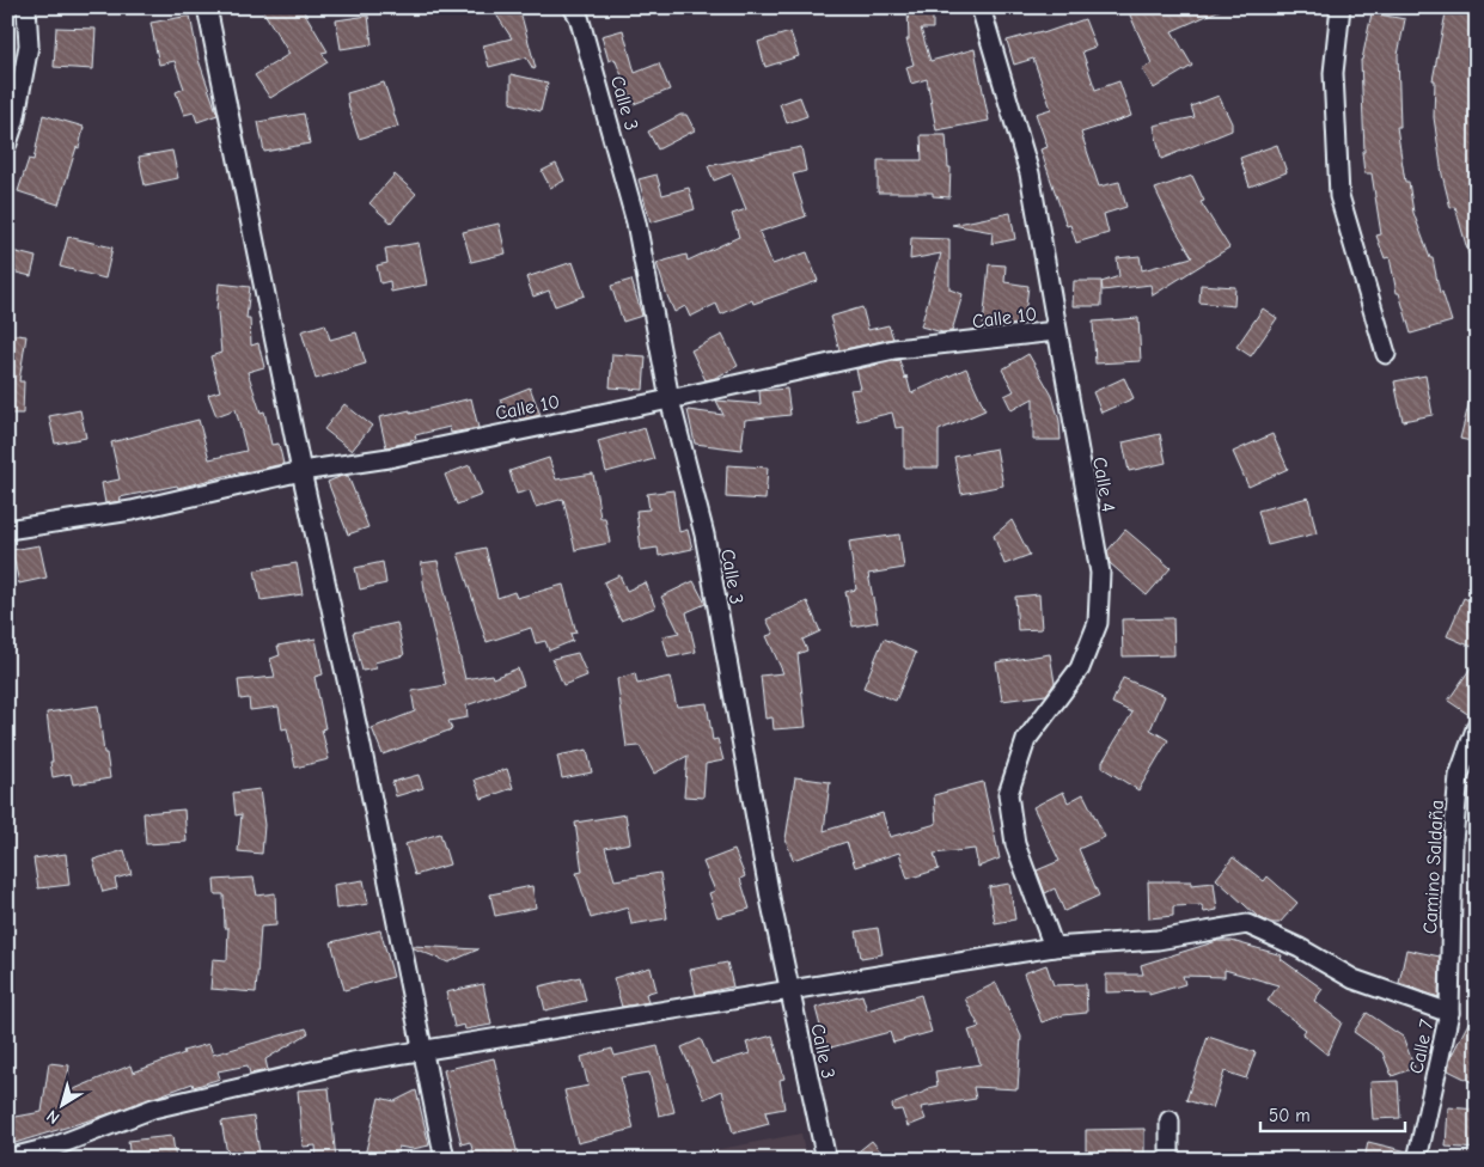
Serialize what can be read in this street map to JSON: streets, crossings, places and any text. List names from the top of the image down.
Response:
{
  "streets": {
    "street": [
      "Calle 3",
      "Calle 10",
      "Calle 4",
      "Camino Saldaña",
      "Calle 7"
    ]
  },
  "crossings": [
    ["Calle 3", "Calle 10"],
    ["Calle 10", "Calle 4"],
    ["Camino Saldaña", "Calle 7"]
  ],
  "scale_bar": "50 m",
  "north": "bottom left"
}
